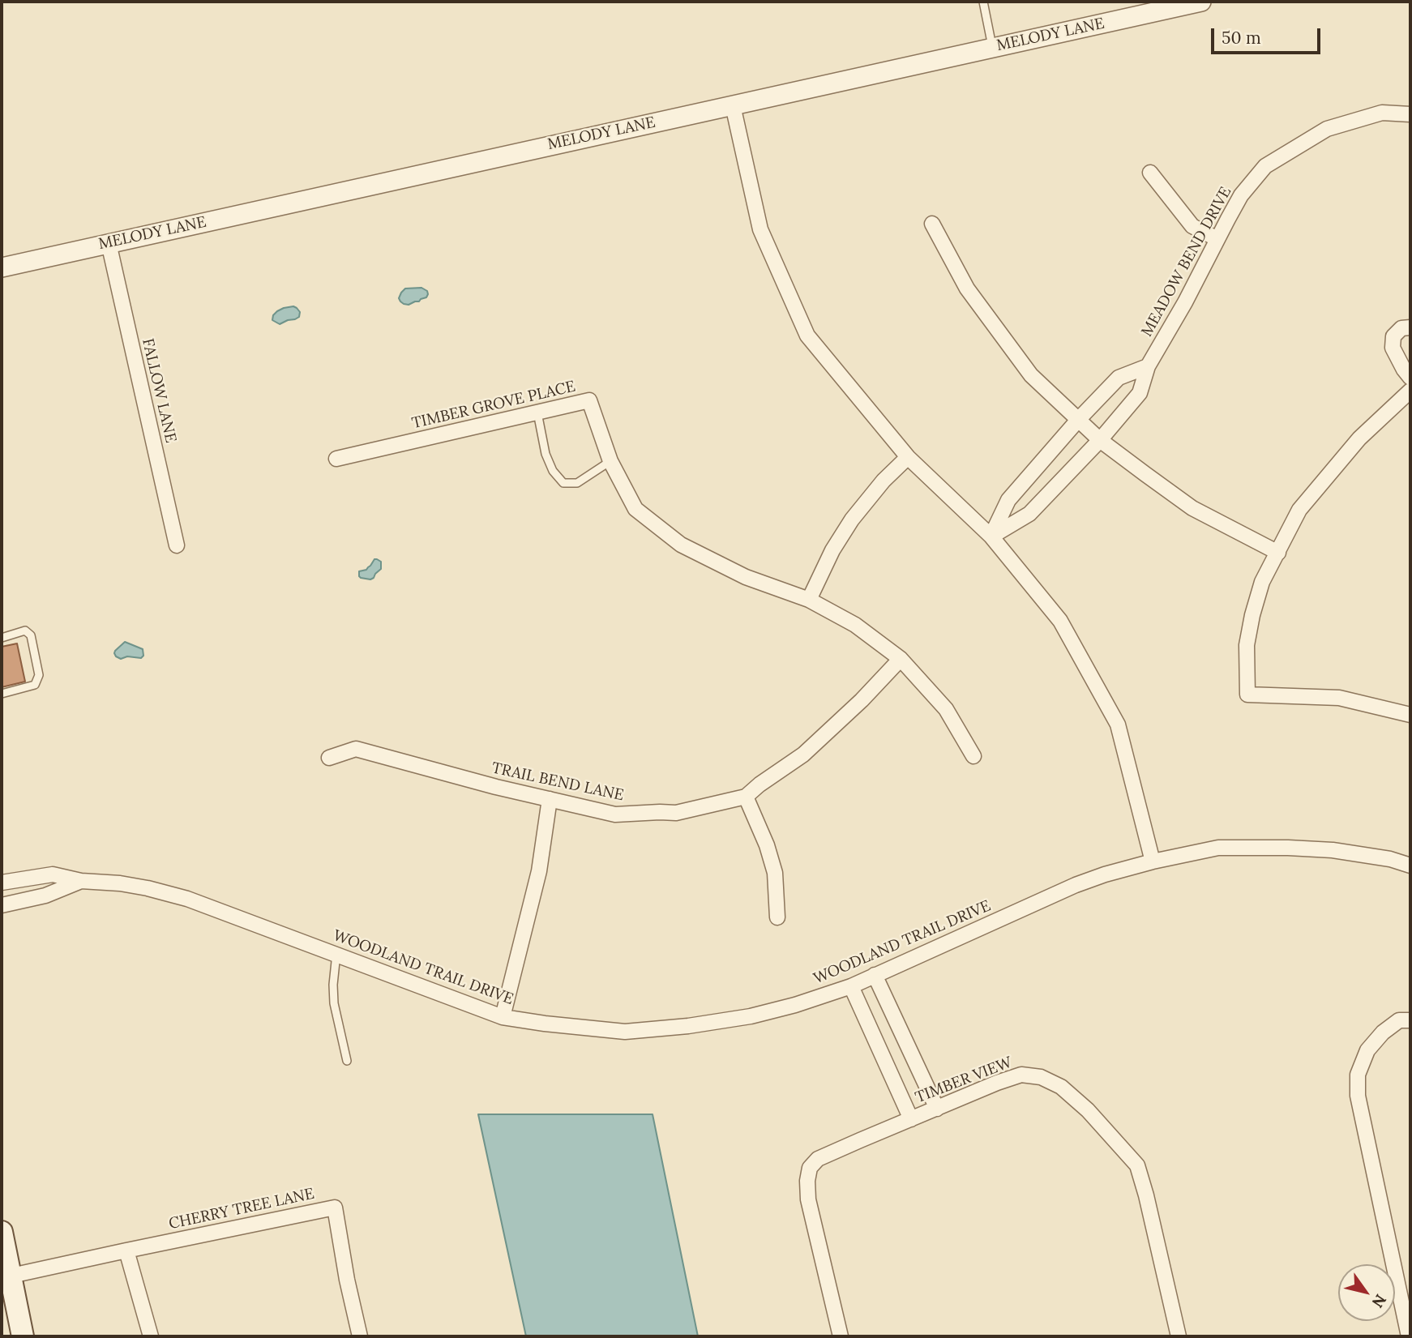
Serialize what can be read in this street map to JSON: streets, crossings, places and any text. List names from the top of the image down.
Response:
{
  "streets": {
    "street": [
      "MELODY LANE",
      "MEADOW BEND DRIVE",
      "FALLOW LANE",
      "TIMBER GROVE PLACE",
      "TRAIL BEND LANE",
      "WOODLAND TRAIL DRIVE",
      "TIMBER VIEW",
      "CHERRY TREE LANE"
    ]
  },
  "crossings": [
    ["MELODY LANE", "FALLOW LANE"],
    ["TIMBER GROVE PLACE", "TRAIL BEND LANE"]
  ],
  "scale_bar": "50 m",
  "north": "bottom right"
}
